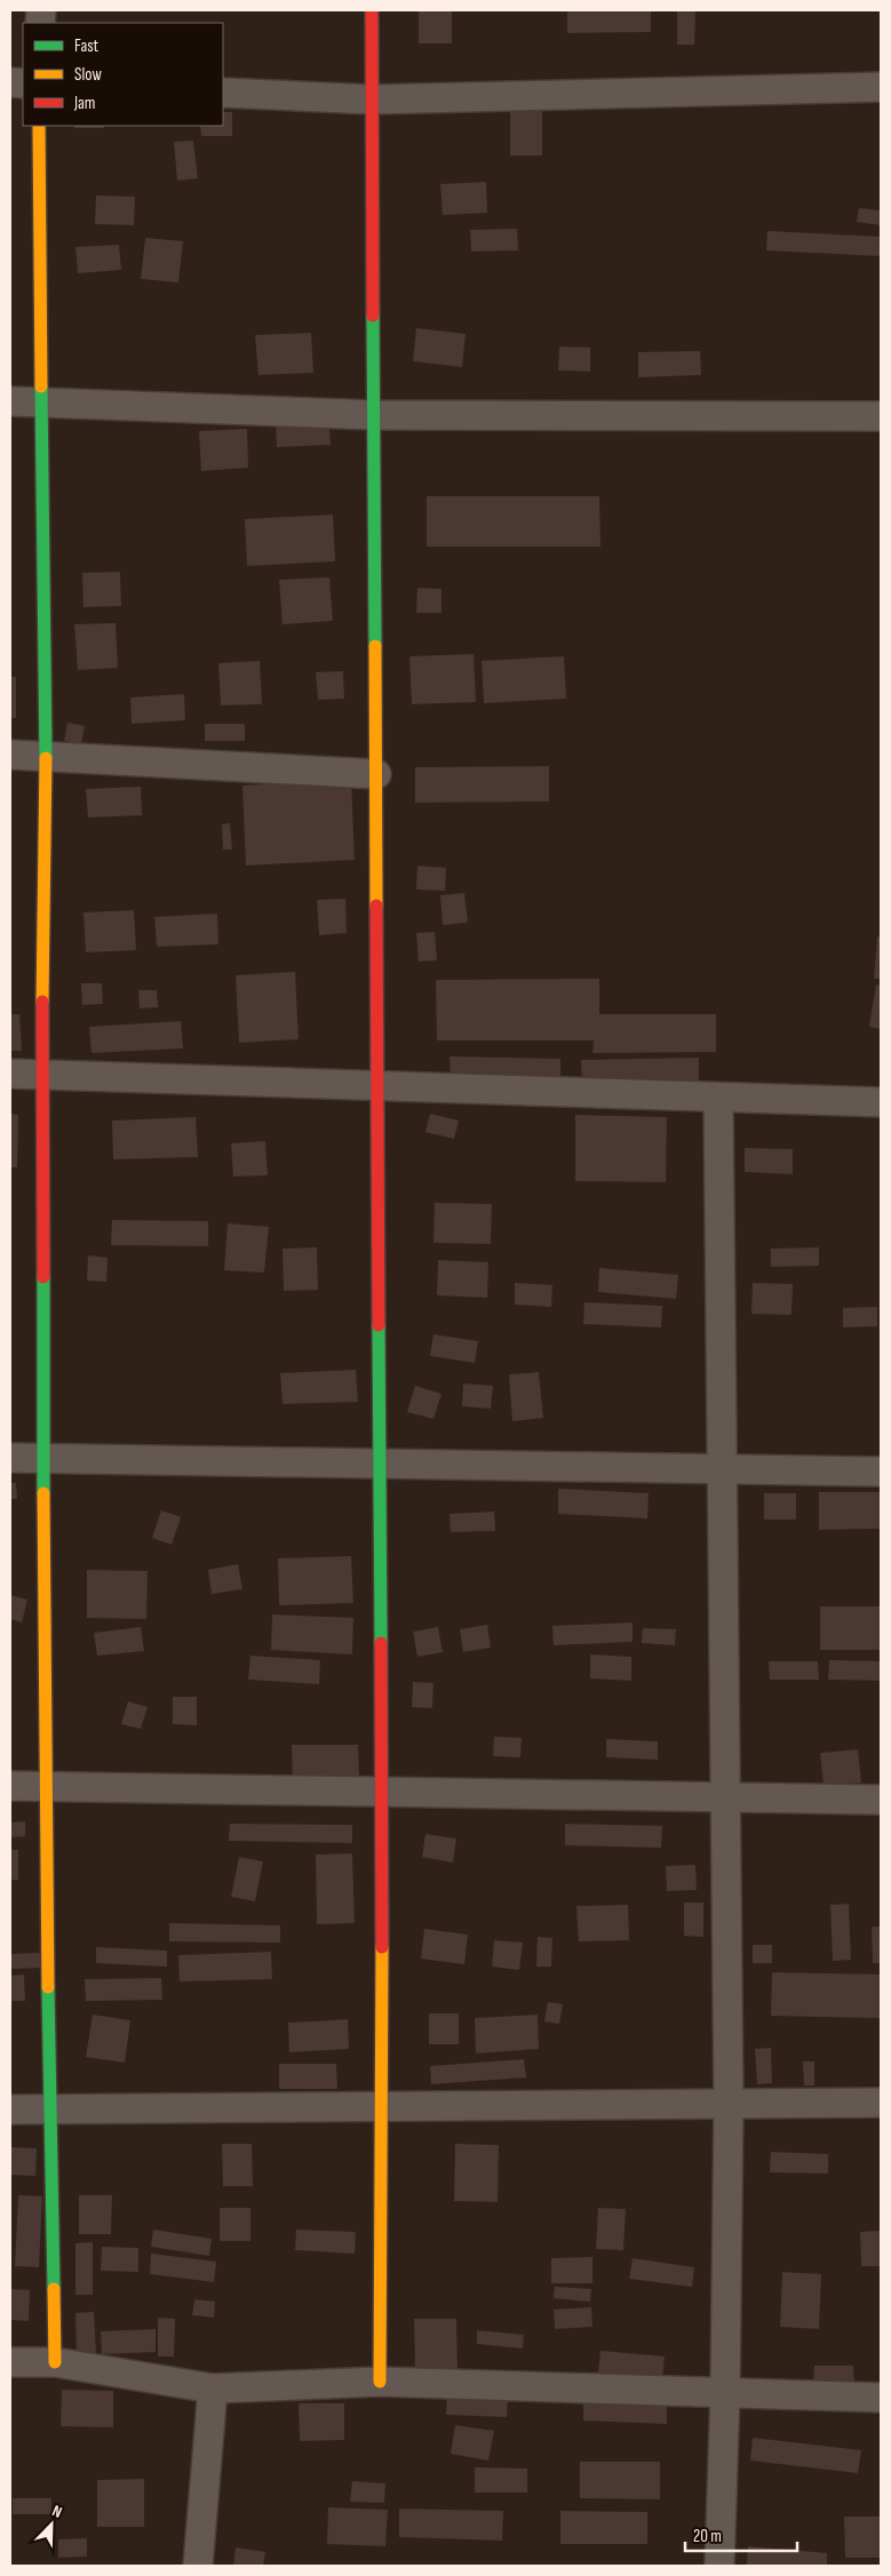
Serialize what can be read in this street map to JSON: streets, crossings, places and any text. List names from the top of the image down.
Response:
{
  "legend": ["Fast", "Slow", "Jam"],
  "scale_bar": "20 m",
  "north": "top right"
}
